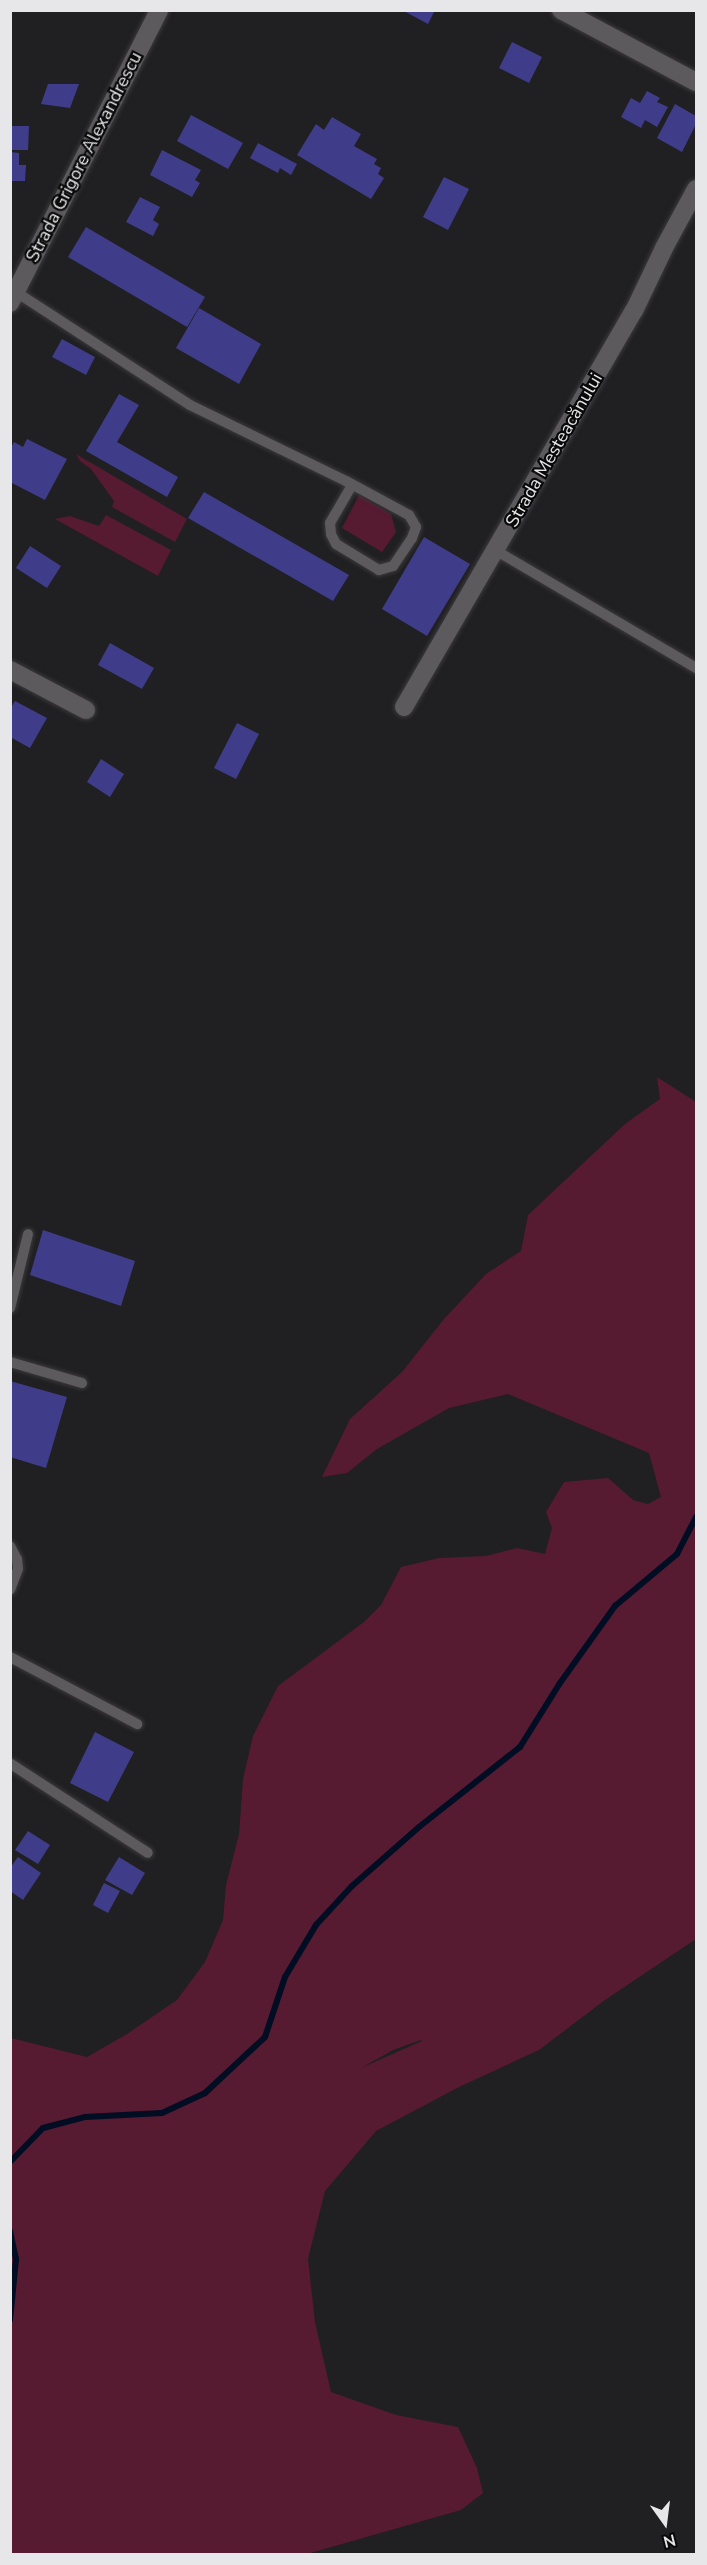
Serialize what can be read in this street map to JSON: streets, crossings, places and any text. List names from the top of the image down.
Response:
{
  "streets": {
    "street": ["Strada Grigore Alexandrescu", "Strada Mesteacănului"]
  },
  "north": "bottom"
}
